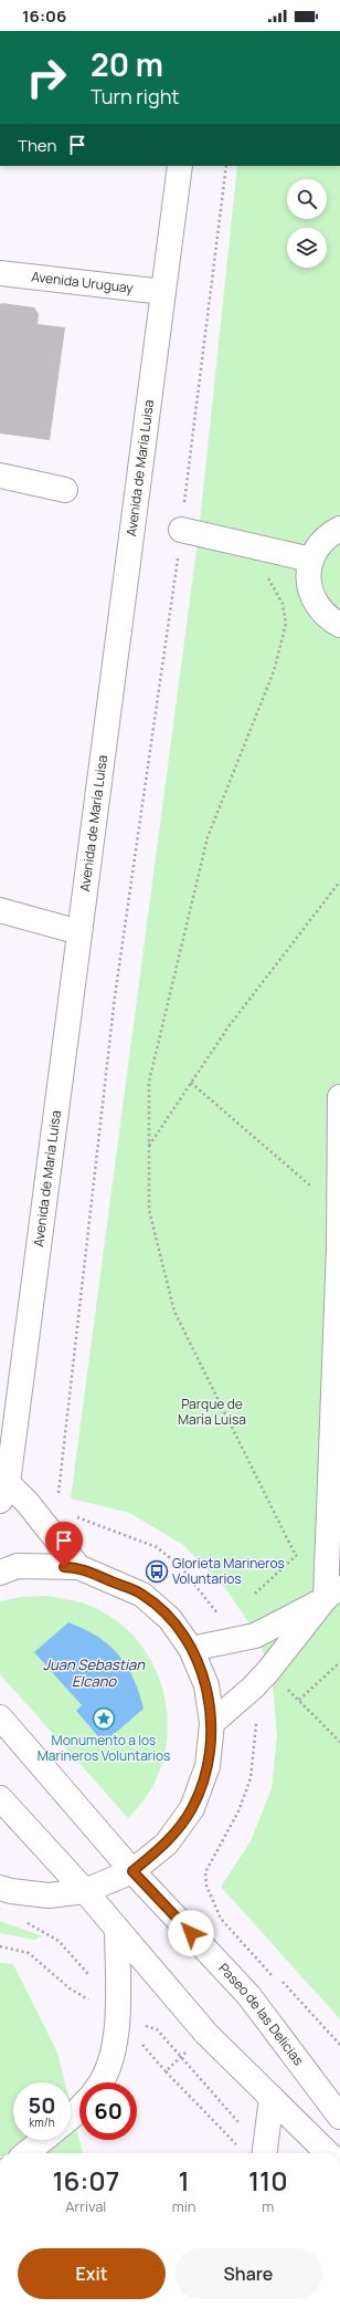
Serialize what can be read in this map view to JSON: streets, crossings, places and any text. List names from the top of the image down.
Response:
{
  "streets": {
    "main road": ["Avenida Uruguay", "Avenida de María Luisa", "Paseo de las Delicias"]
  },
  "crossings": [
    ["Avenida Uruguay", "Avenida de María Luisa"]
  ],
  "water": ["Juan Sebastian Elcano"],
  "parks": ["Parque de María Luisa"],
  "places": {
    "bus stop": ["Glorieta Marineros Voluntarios"],
    "place": ["Monumento a los Marineros Voluntarios"]
  },
  "page": {
    "status": "16:06",
    "turn": ["20 m", "Turn right"],
    "then": "Then",
    "speed": "50 km/h",
    "limit": "60",
    "eta": [
      "16:07",
      "Arrival",
      "1",
      "min",
      "110",
      "m"
    ],
    "buttons": ["Exit", "Share"]
  }
}
